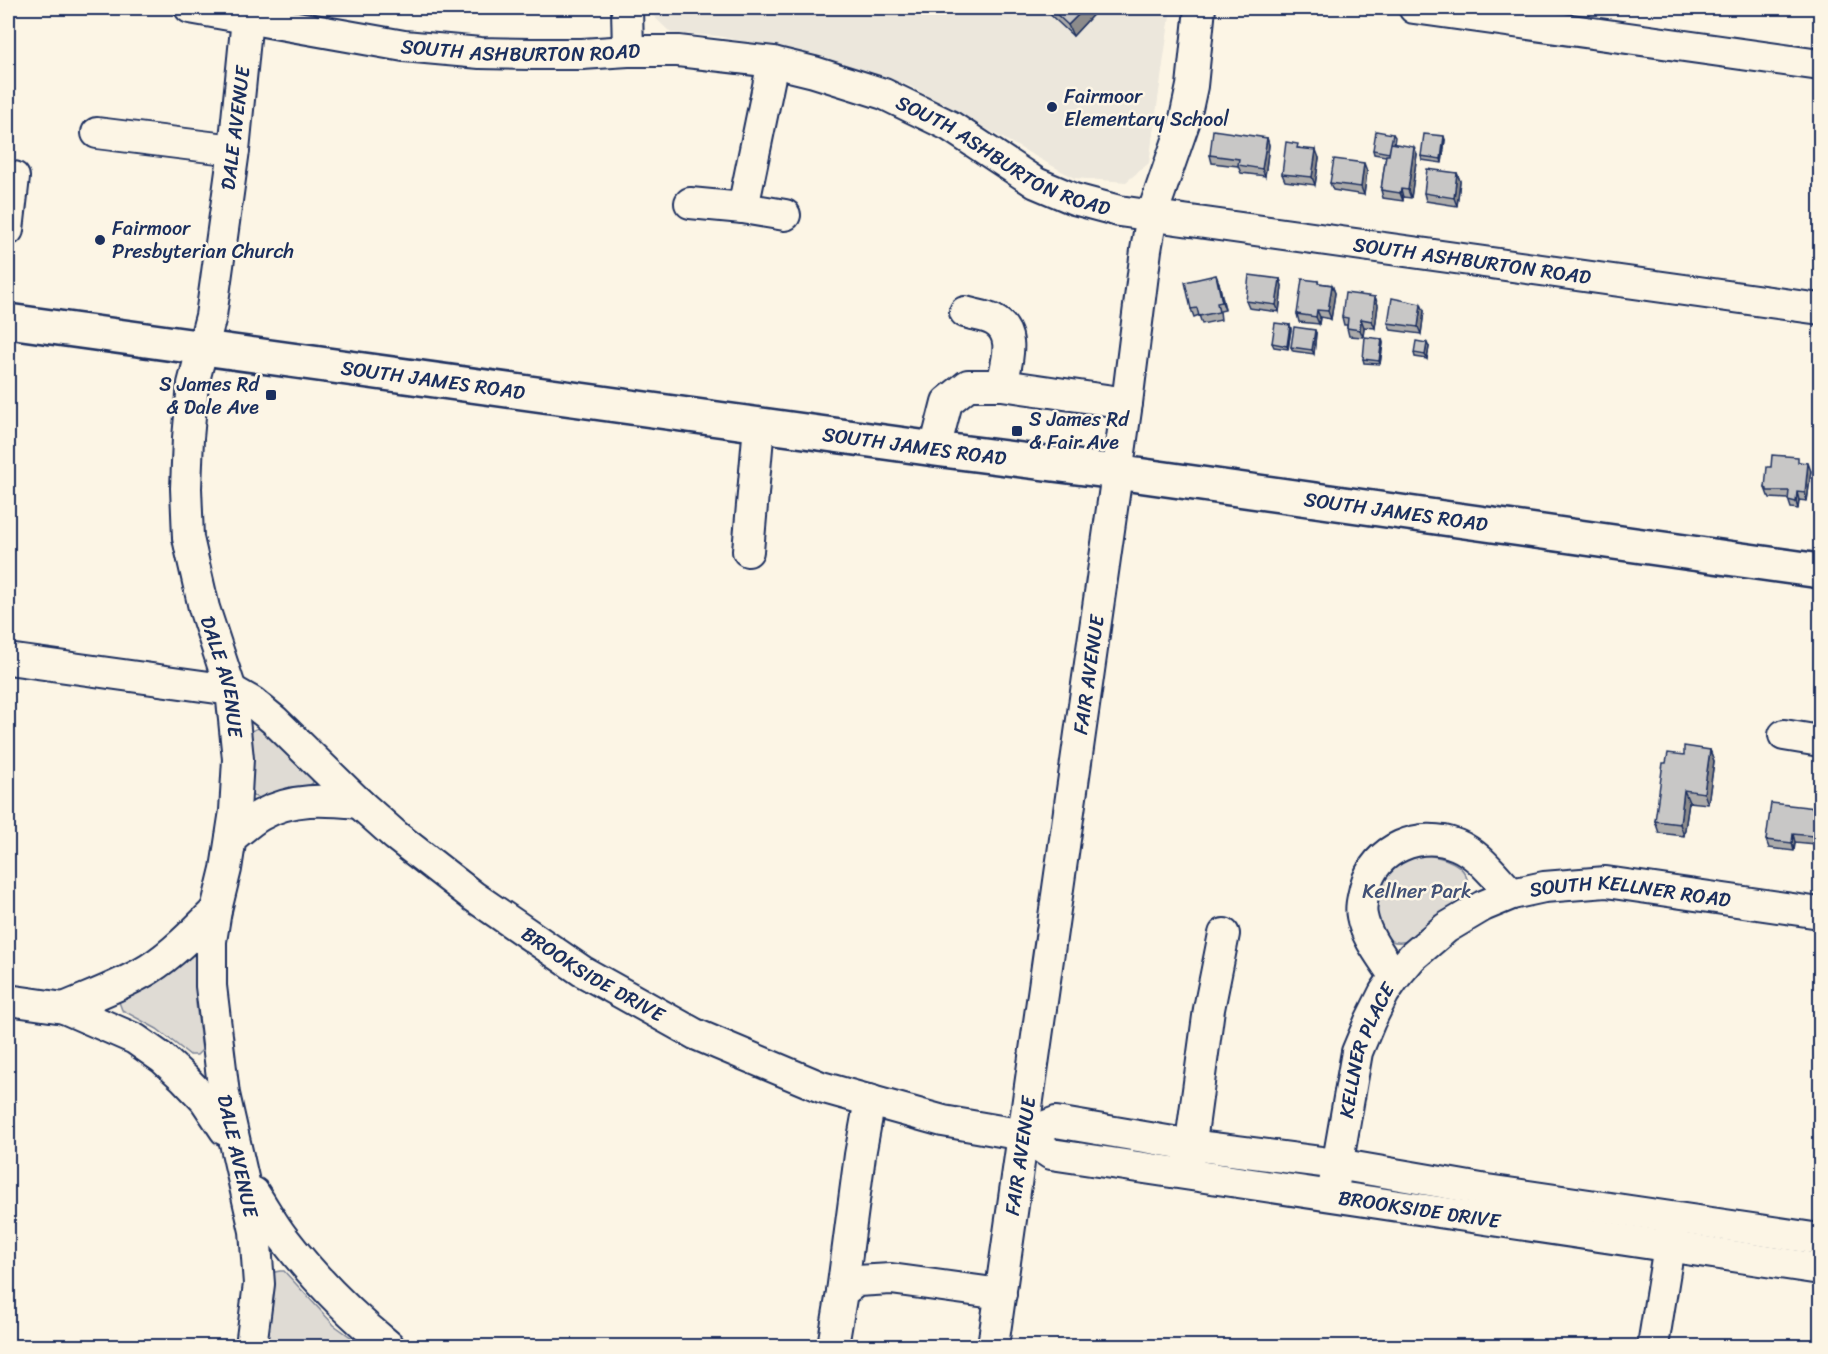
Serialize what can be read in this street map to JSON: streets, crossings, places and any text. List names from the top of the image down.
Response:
{
  "streets": {
    "main road": ["SOUTH JAMES ROAD"],
    "street": [
      "SOUTH ASHBURTON ROAD",
      "DALE AVENUE",
      "FAIR AVENUE",
      "SOUTH KELLNER ROAD",
      "BROOKSIDE DRIVE",
      "KELLNER PLACE"
    ]
  },
  "crossings": [
    ["SOUTH ASHBURTON ROAD", "DALE AVENUE"],
    ["SOUTH ASHBURTON ROAD", "FAIR AVENUE"],
    ["DALE AVENUE", "SOUTH JAMES ROAD"],
    ["DALE AVENUE", "BROOKSIDE DRIVE"],
    ["SOUTH JAMES ROAD", "FAIR AVENUE"],
    ["FAIR AVENUE", "BROOKSIDE DRIVE"],
    ["SOUTH KELLNER ROAD", "KELLNER PLACE"],
    ["BROOKSIDE DRIVE", "KELLNER PLACE"]
  ],
  "parks": ["Kellner Park"],
  "places": {
    "other": ["Fairmoor Elementary School", "Fairmoor Presbyterian Church"],
    "transit": ["S James Rd & Dale Ave", "S James Rd & Fair Ave"]
  }
}
